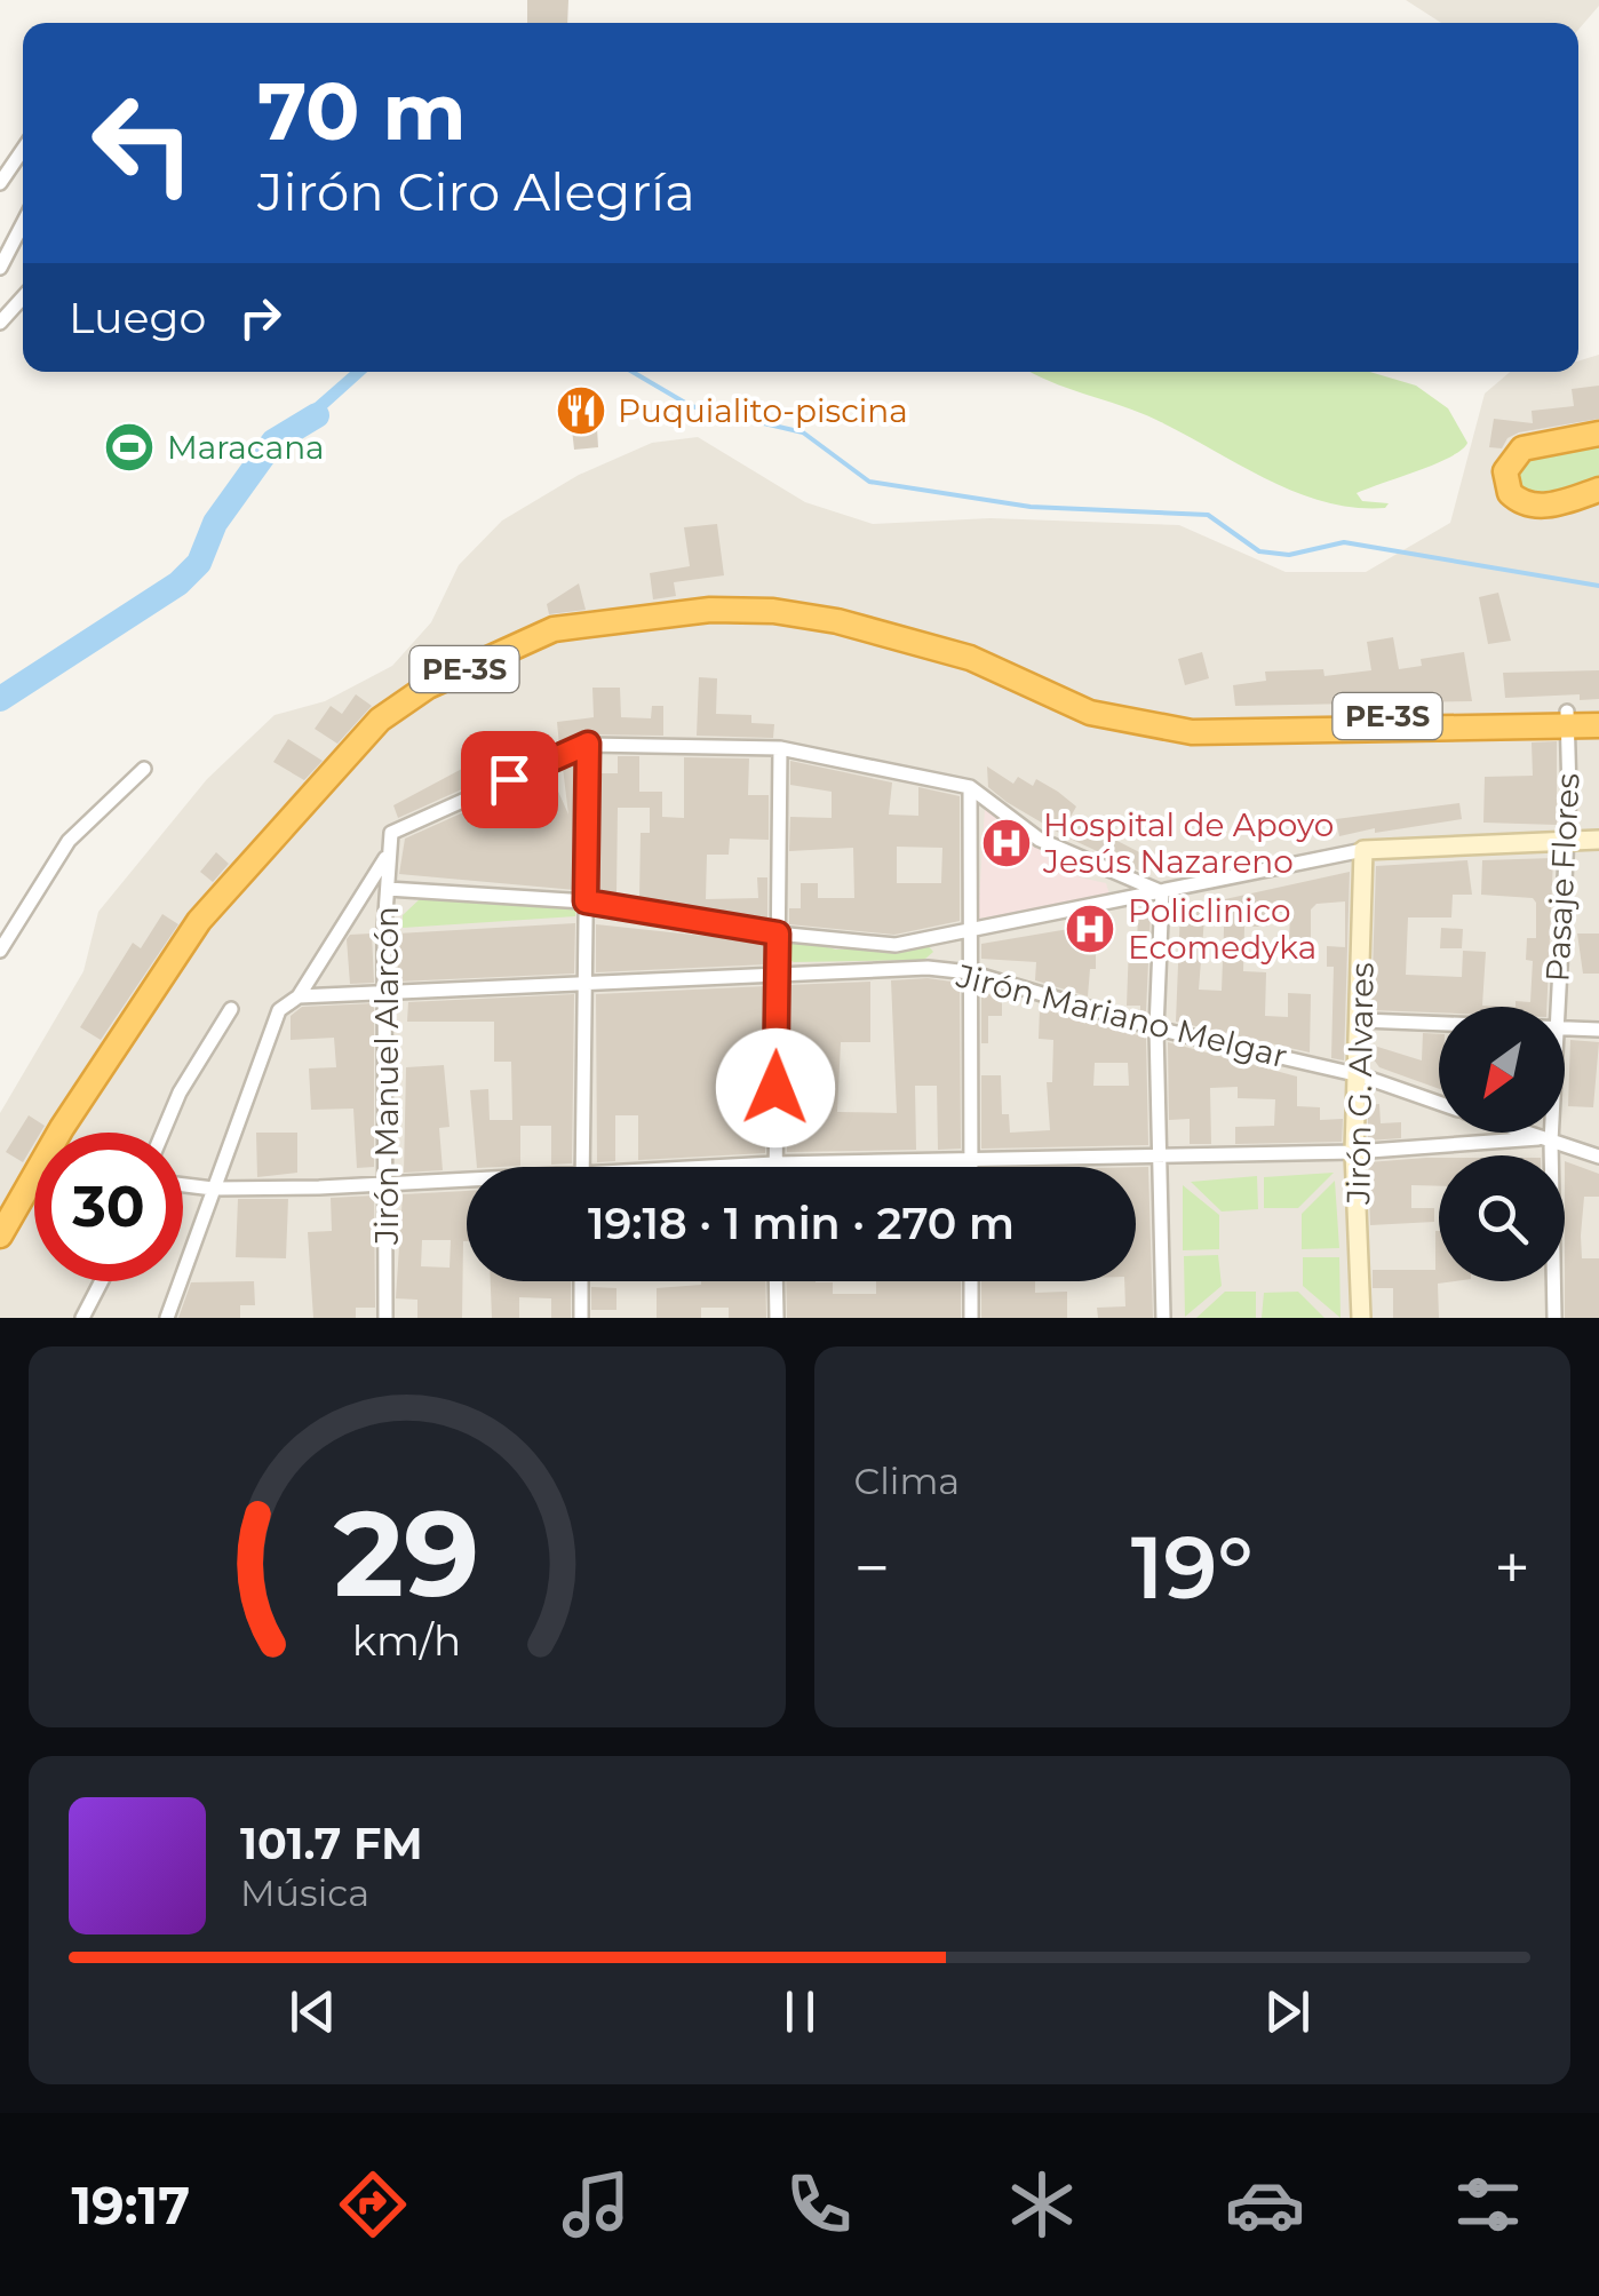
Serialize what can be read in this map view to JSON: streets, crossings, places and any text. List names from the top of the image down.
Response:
{
  "streets": {
    "highway": ["PE-3S"],
    "street": [
      "Pasaje Flores",
      "Jirón Mariano Melgar",
      "Jirón Manuel Alarcón",
      "Jirón G. Alvares"
    ]
  },
  "crossings": [
    ["PE-3S", "Pasaje Flores"],
    ["Pasaje Flores", "Jirón Mariano Melgar"],
    ["Jirón Mariano Melgar", "Jirón Manuel Alarcón"],
    ["Jirón Mariano Melgar", "Jirón G. Alvares"]
  ],
  "places": {
    "restaurant": ["Puquialito-piscina"],
    "sports": ["Maracana"],
    "hospital": ["Hospital de Apoyo Jesús Nazareno", "Policlinico Ecomedyka"]
  },
  "north": "bottom left",
  "page": {
    "turn": ["70 m", "Jirón Ciro Alegría"],
    "then": "Luego",
    "limit": "30",
    "trip": "19:18 · 1 min · 270 m",
    "tile": "Clima",
    "heat": ["−", "19°", "+"],
    "song": ["101.7 FM", "Música"],
    "tabs": "19:17",
    "gauge": ["29", "km/h"]
  }
}
